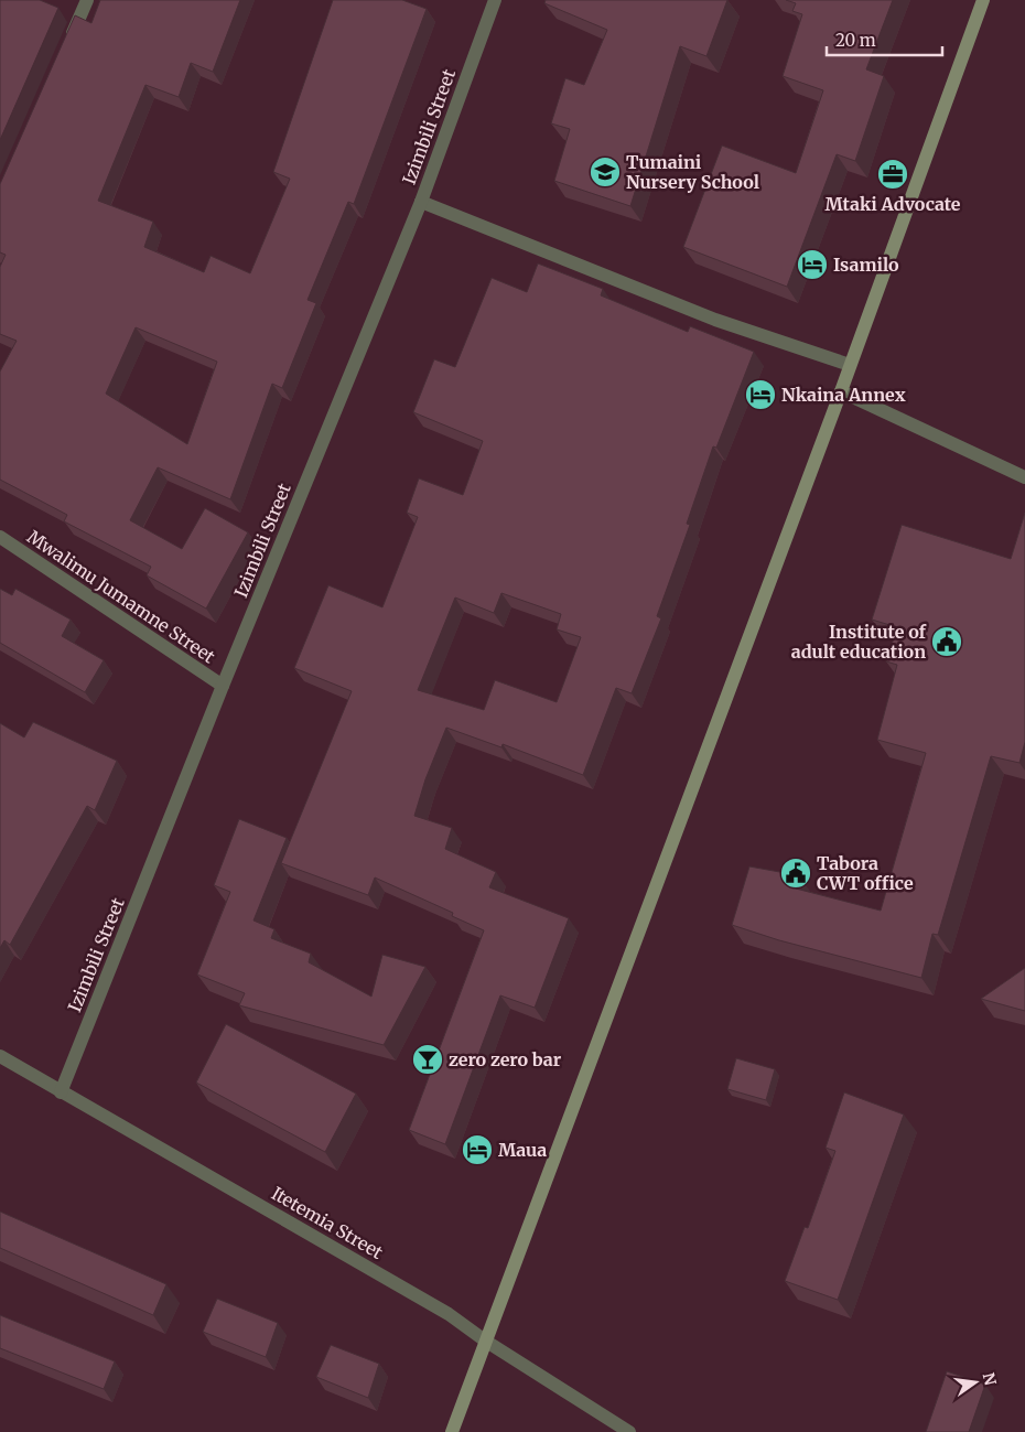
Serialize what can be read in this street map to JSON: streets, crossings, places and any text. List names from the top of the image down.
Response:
{
  "streets": {
    "street": ["Izimbili Street", "Mwalimu Jumamne Street", "Itetemia Street"]
  },
  "crossings": [
    ["Izimbili Street", "Mwalimu Jumamne Street"],
    ["Izimbili Street", "Itetemia Street"]
  ],
  "places": {
    "school or university": ["Tumaini Nursery School"],
    "office": ["Mtaki Advocate"],
    "hotel": ["Isamilo", "Nkaina Annex", "Maua"],
    "public building": ["Institute of adult education", "Tabora CWT office"],
    "bar": ["zero zero bar"]
  },
  "scale_bar": "20 m",
  "north": "right"
}
